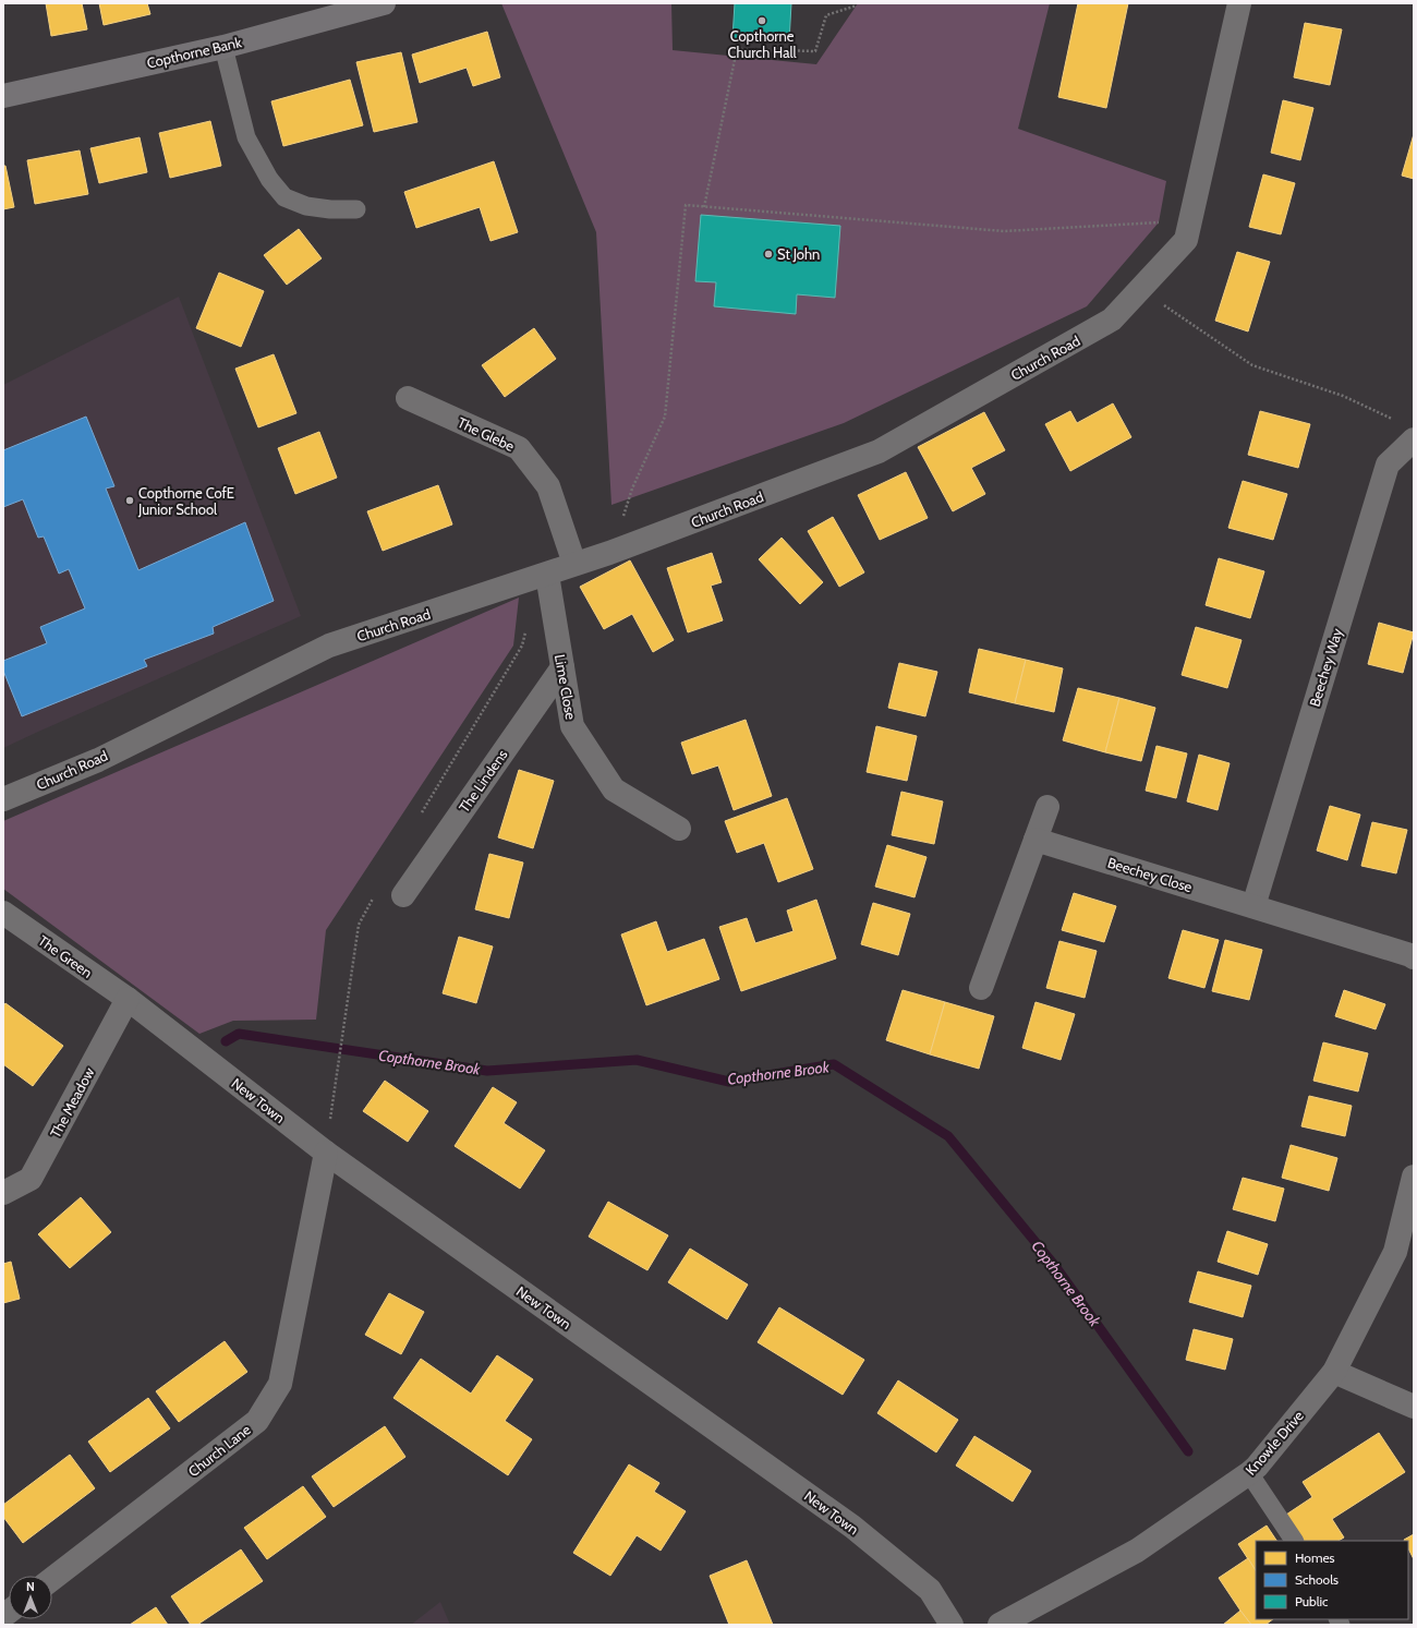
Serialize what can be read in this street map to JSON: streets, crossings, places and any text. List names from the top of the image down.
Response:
{
  "streets": {
    "street": [
      "Copthorne Bank",
      "Church Road",
      "The Glebe",
      "Beechey Way",
      "Lime Close",
      "The Lindens",
      "Beechey Close",
      "The Green",
      "New Town",
      "The Meadow",
      "Knowle Drive",
      "Church Lane"
    ]
  },
  "crossings": [
    ["Church Road", "The Glebe"],
    ["Church Road", "Lime Close"],
    ["Beechey Way", "Beechey Close"],
    ["Lime Close", "The Lindens"],
    ["The Green", "New Town"],
    ["The Green", "The Meadow"],
    ["New Town", "The Meadow"],
    ["New Town", "Church Lane"]
  ],
  "water": ["Copthorne Brook"],
  "places": ["Copthorne Church Hall", "St John", "Copthorne CofE Junior School"],
  "legend": ["Homes", "Schools", "Public"],
  "north": "top"
}
